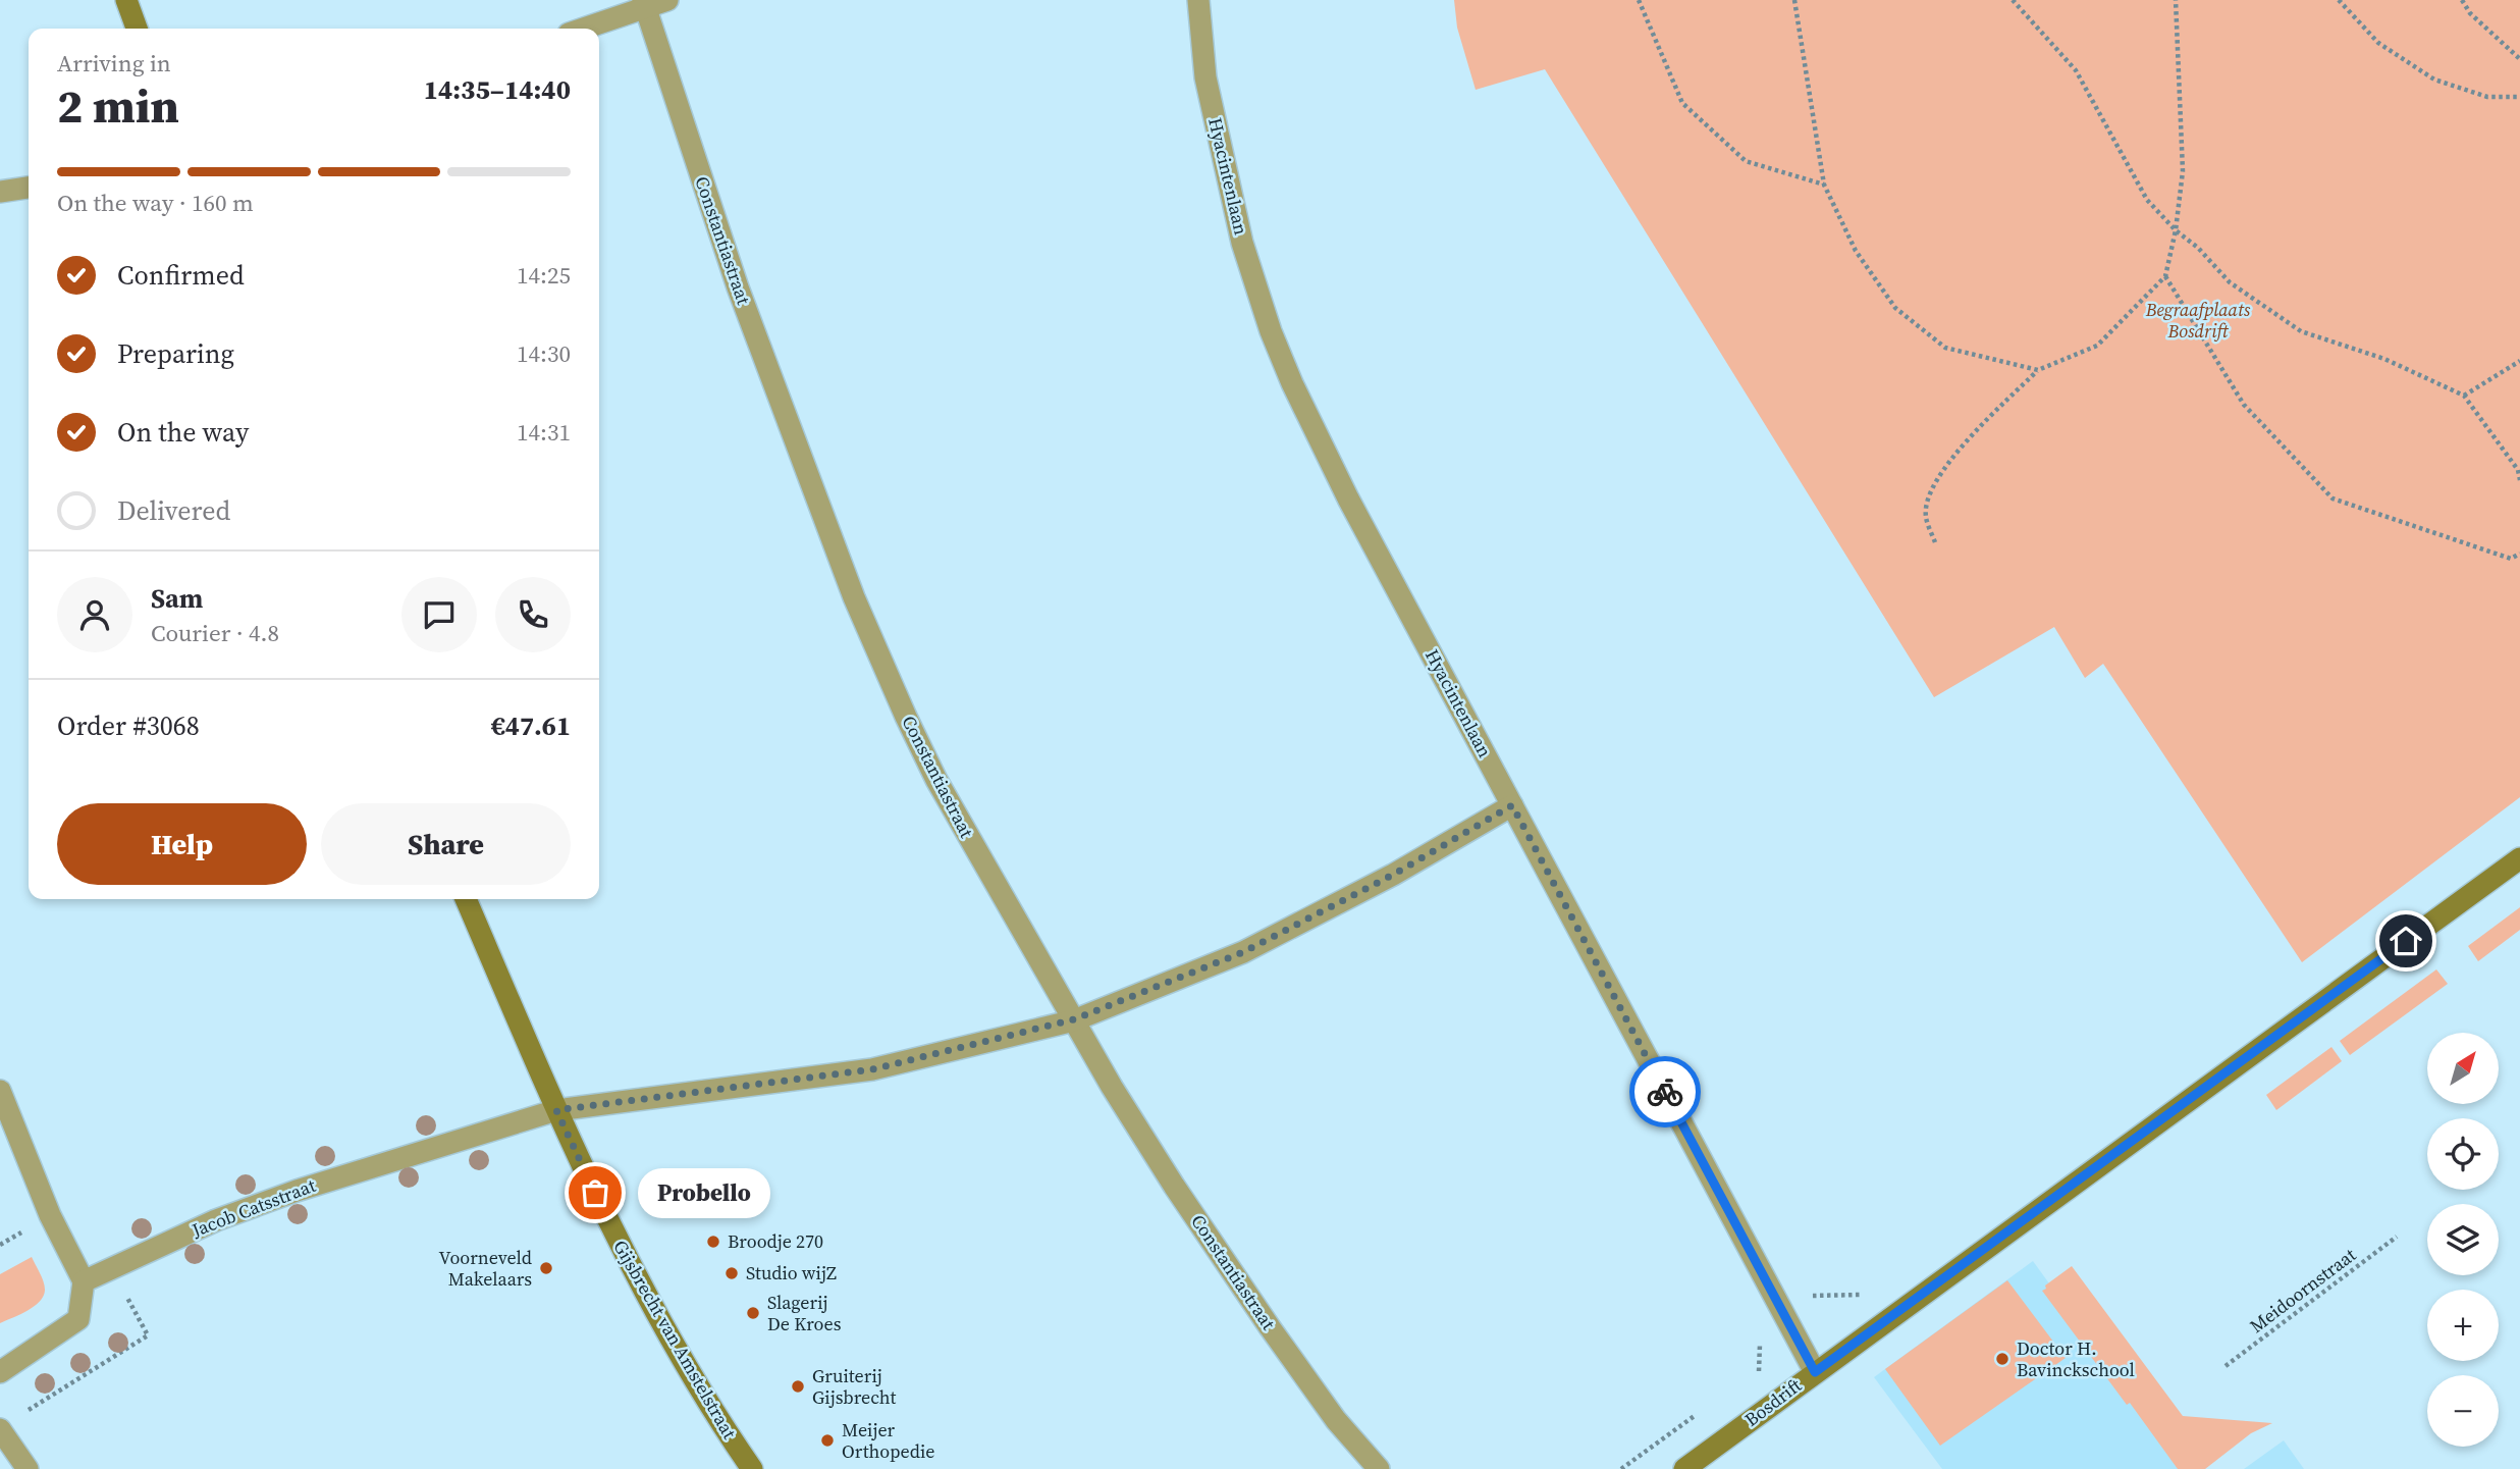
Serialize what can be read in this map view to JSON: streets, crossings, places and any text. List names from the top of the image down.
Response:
{
  "streets": {
    "street": [
      "Hyacintenlaan",
      "Constantiastraat",
      "Jacob Catsstraat",
      "Gijsbrecht van Amstelstraat",
      "Bosdrift"
    ],
    "path": ["Meidoornstraat"]
  },
  "crossings": [
    ["Hyacintenlaan", "Jacob Catsstraat"],
    ["Hyacintenlaan", "Bosdrift"],
    ["Constantiastraat", "Jacob Catsstraat"],
    ["Jacob Catsstraat", "Gijsbrecht van Amstelstraat"]
  ],
  "parks": ["Begraafplaats Bosdrift"],
  "places": [
    "Probello",
    "Broodje 270",
    "Voorneveld Makelaars",
    "Studio wijZ",
    "Slagerij De Kroes",
    "Doctor H. Bavinckschool",
    "Gruiterij Gijsbrecht",
    "Meijer Orthopedie"
  ],
  "north": "top right",
  "page": {
    "heading": ["2 min", "Arriving in", "14:35–14:40"],
    "panel": [
      "Sam",
      "Courier · 4.8",
      "Order #3068",
      "€47.61"
    ],
    "bar": "On the way · 160 m",
    "list": [
      ["Confirmed", "14:25"],
      ["Preparing", "14:30"],
      ["On the way", "14:31"],
      "Delivered"
    ],
    "buttons": ["Help", "Share"],
    "map_buttons": ["+", "−"],
    "bubble": "Probello"
  }
}
